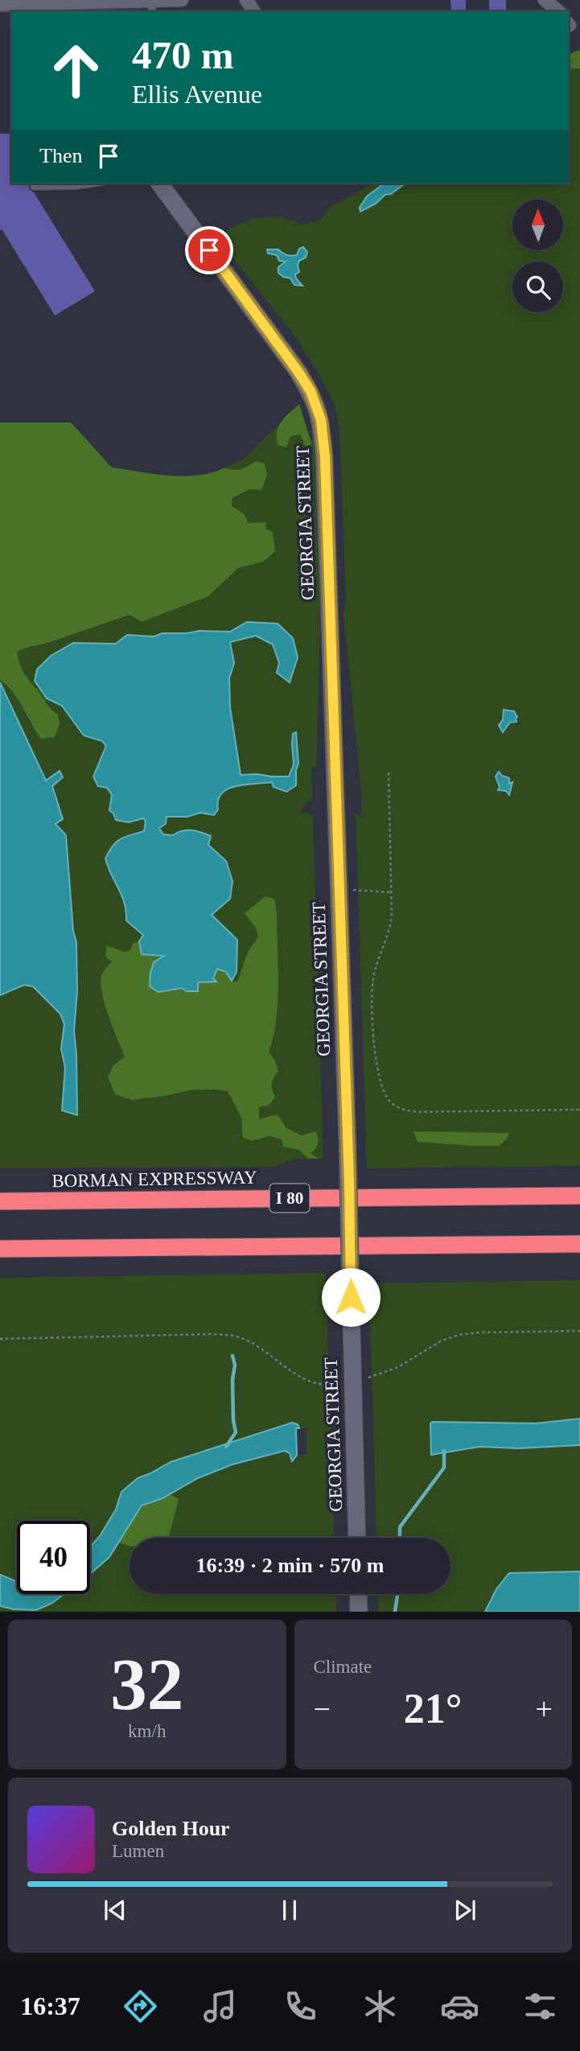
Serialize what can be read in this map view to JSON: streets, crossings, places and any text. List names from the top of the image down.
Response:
{
  "streets": {
    "highway": ["BORMAN EXPRESSWAY", "I 80"],
    "street": ["GEORGIA STREET"]
  },
  "north": "top",
  "page": {
    "turn": ["470 m", "Ellis Avenue"],
    "then": "Then",
    "limit": "40",
    "trip": "16:39 · 2 min · 570 m",
    "tile": [
      ["32", "km/h"],
      "Climate"
    ],
    "heat": ["−", "21°", "+"],
    "song": ["Golden Hour", "Lumen"],
    "tabs": "16:37"
  }
}
